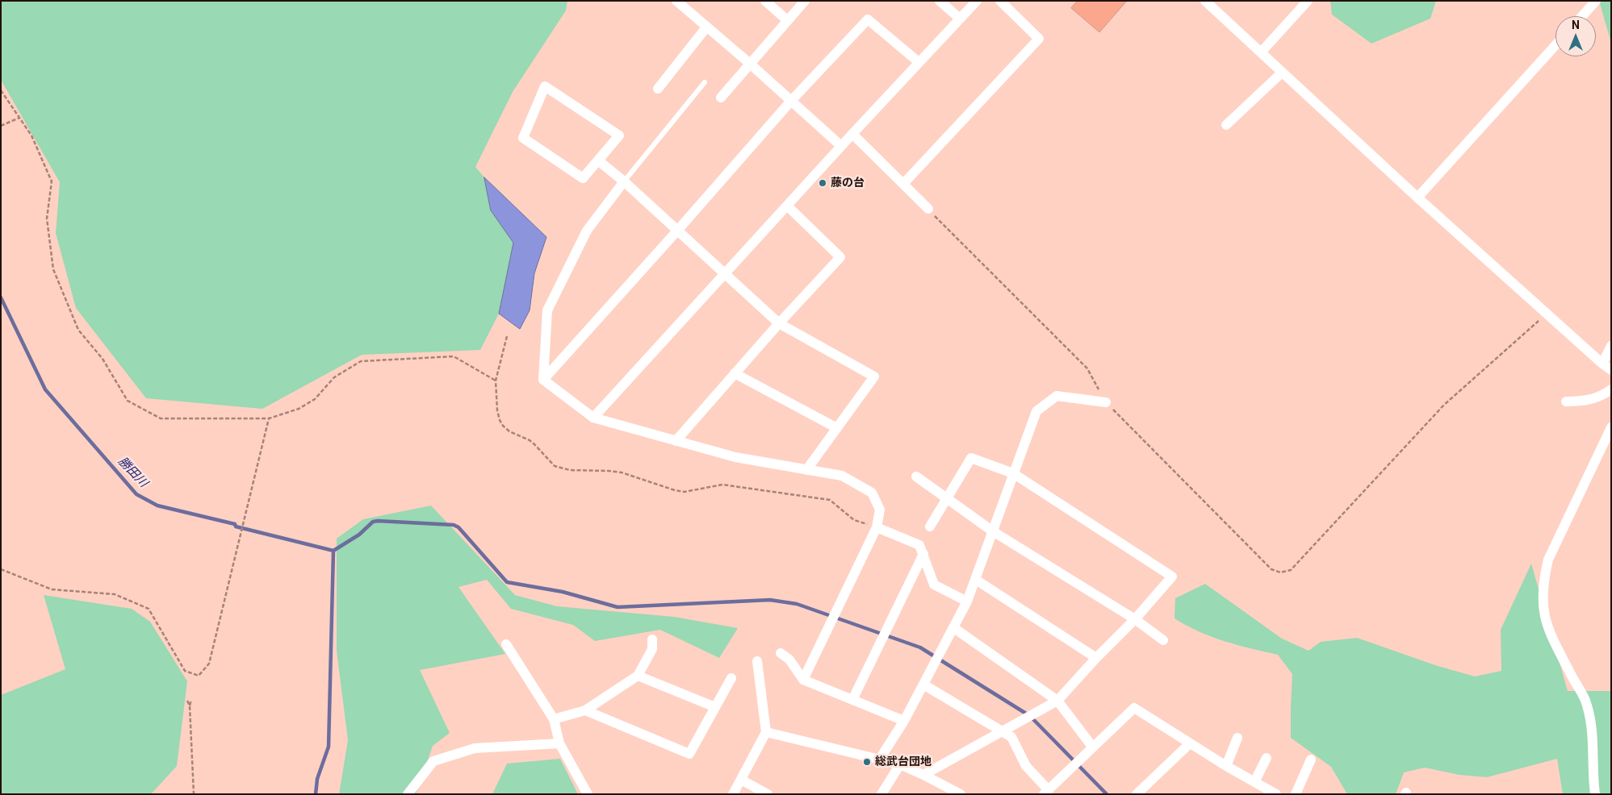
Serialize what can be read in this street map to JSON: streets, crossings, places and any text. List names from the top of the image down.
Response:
{
  "water": ["勝田川"],
  "places": ["藤の台", "総武台団地"],
  "north": "top"
}
